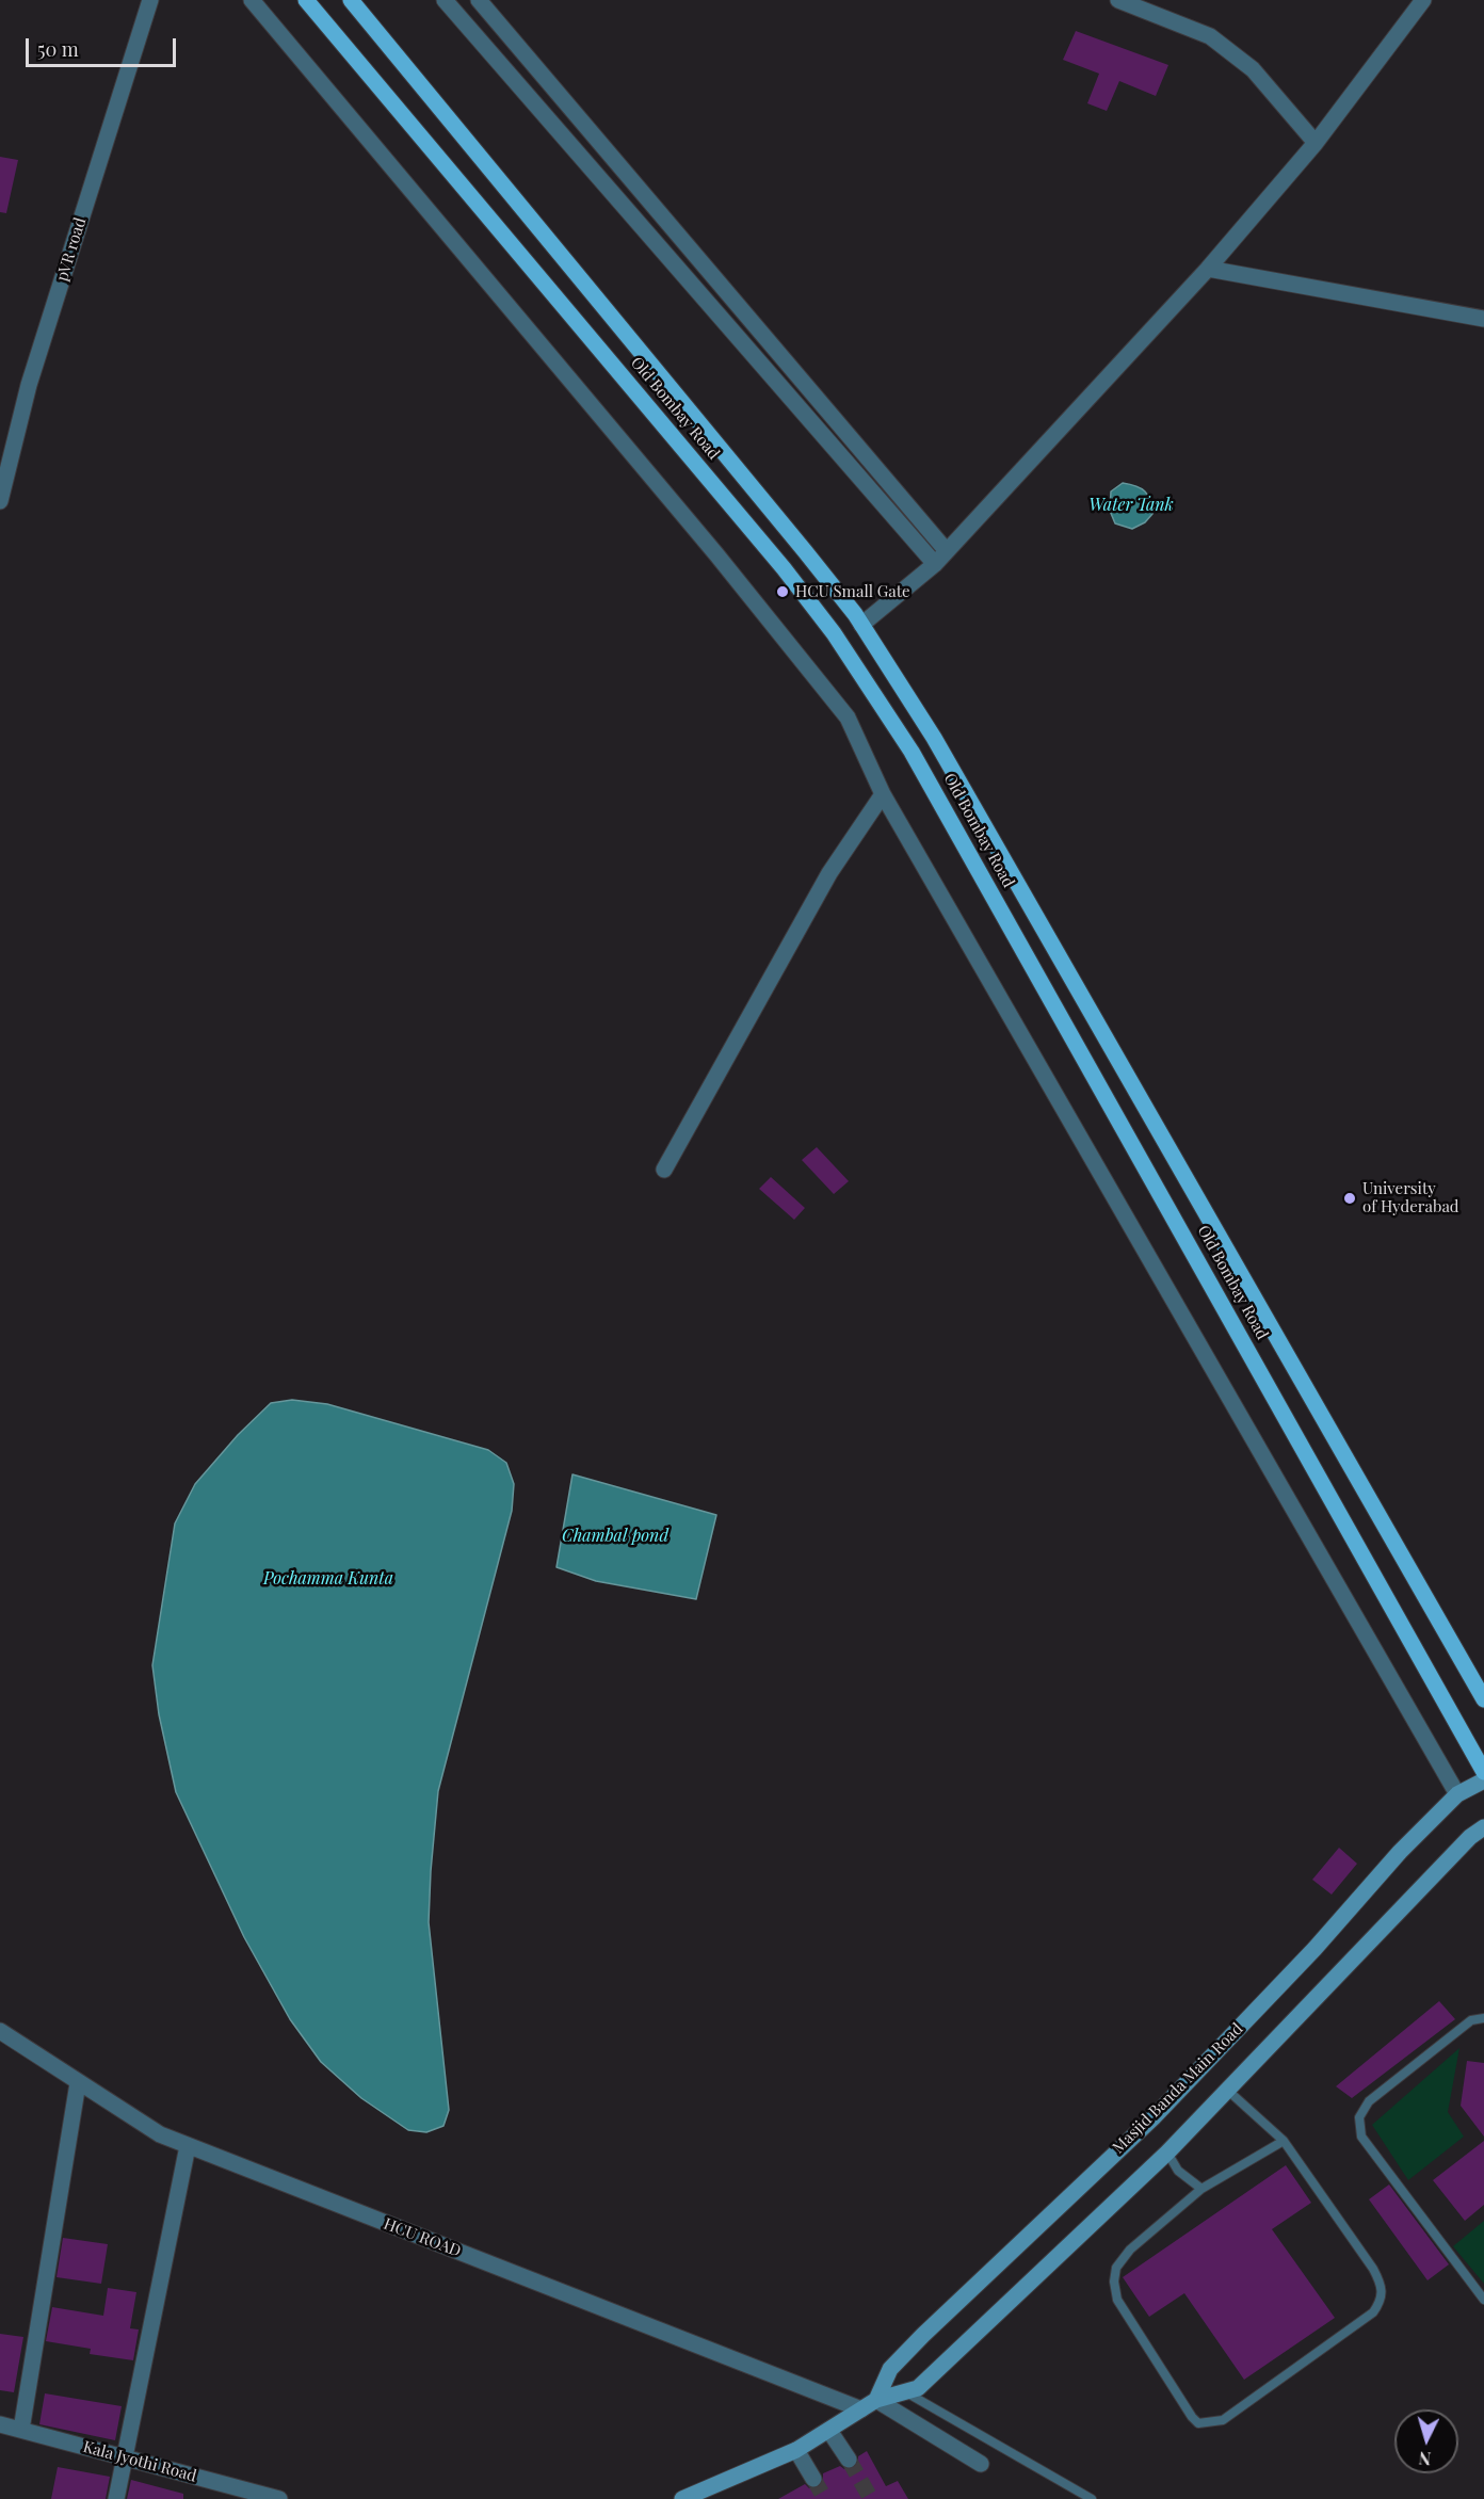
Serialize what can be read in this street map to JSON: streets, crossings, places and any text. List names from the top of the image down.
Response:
{
  "streets": {
    "main road": ["Old Bombay Road", "Masjid Banda Main Road"],
    "street": ["pVR road", "HCU ROAD", "Kala Jyothi Road"]
  },
  "water": ["Water Tank", "Chambal pond", "Pochamma Kunta"],
  "places": ["HCU Small Gate", "University of Hyderabad"],
  "scale_bar": "50 m",
  "north": "bottom"
}
